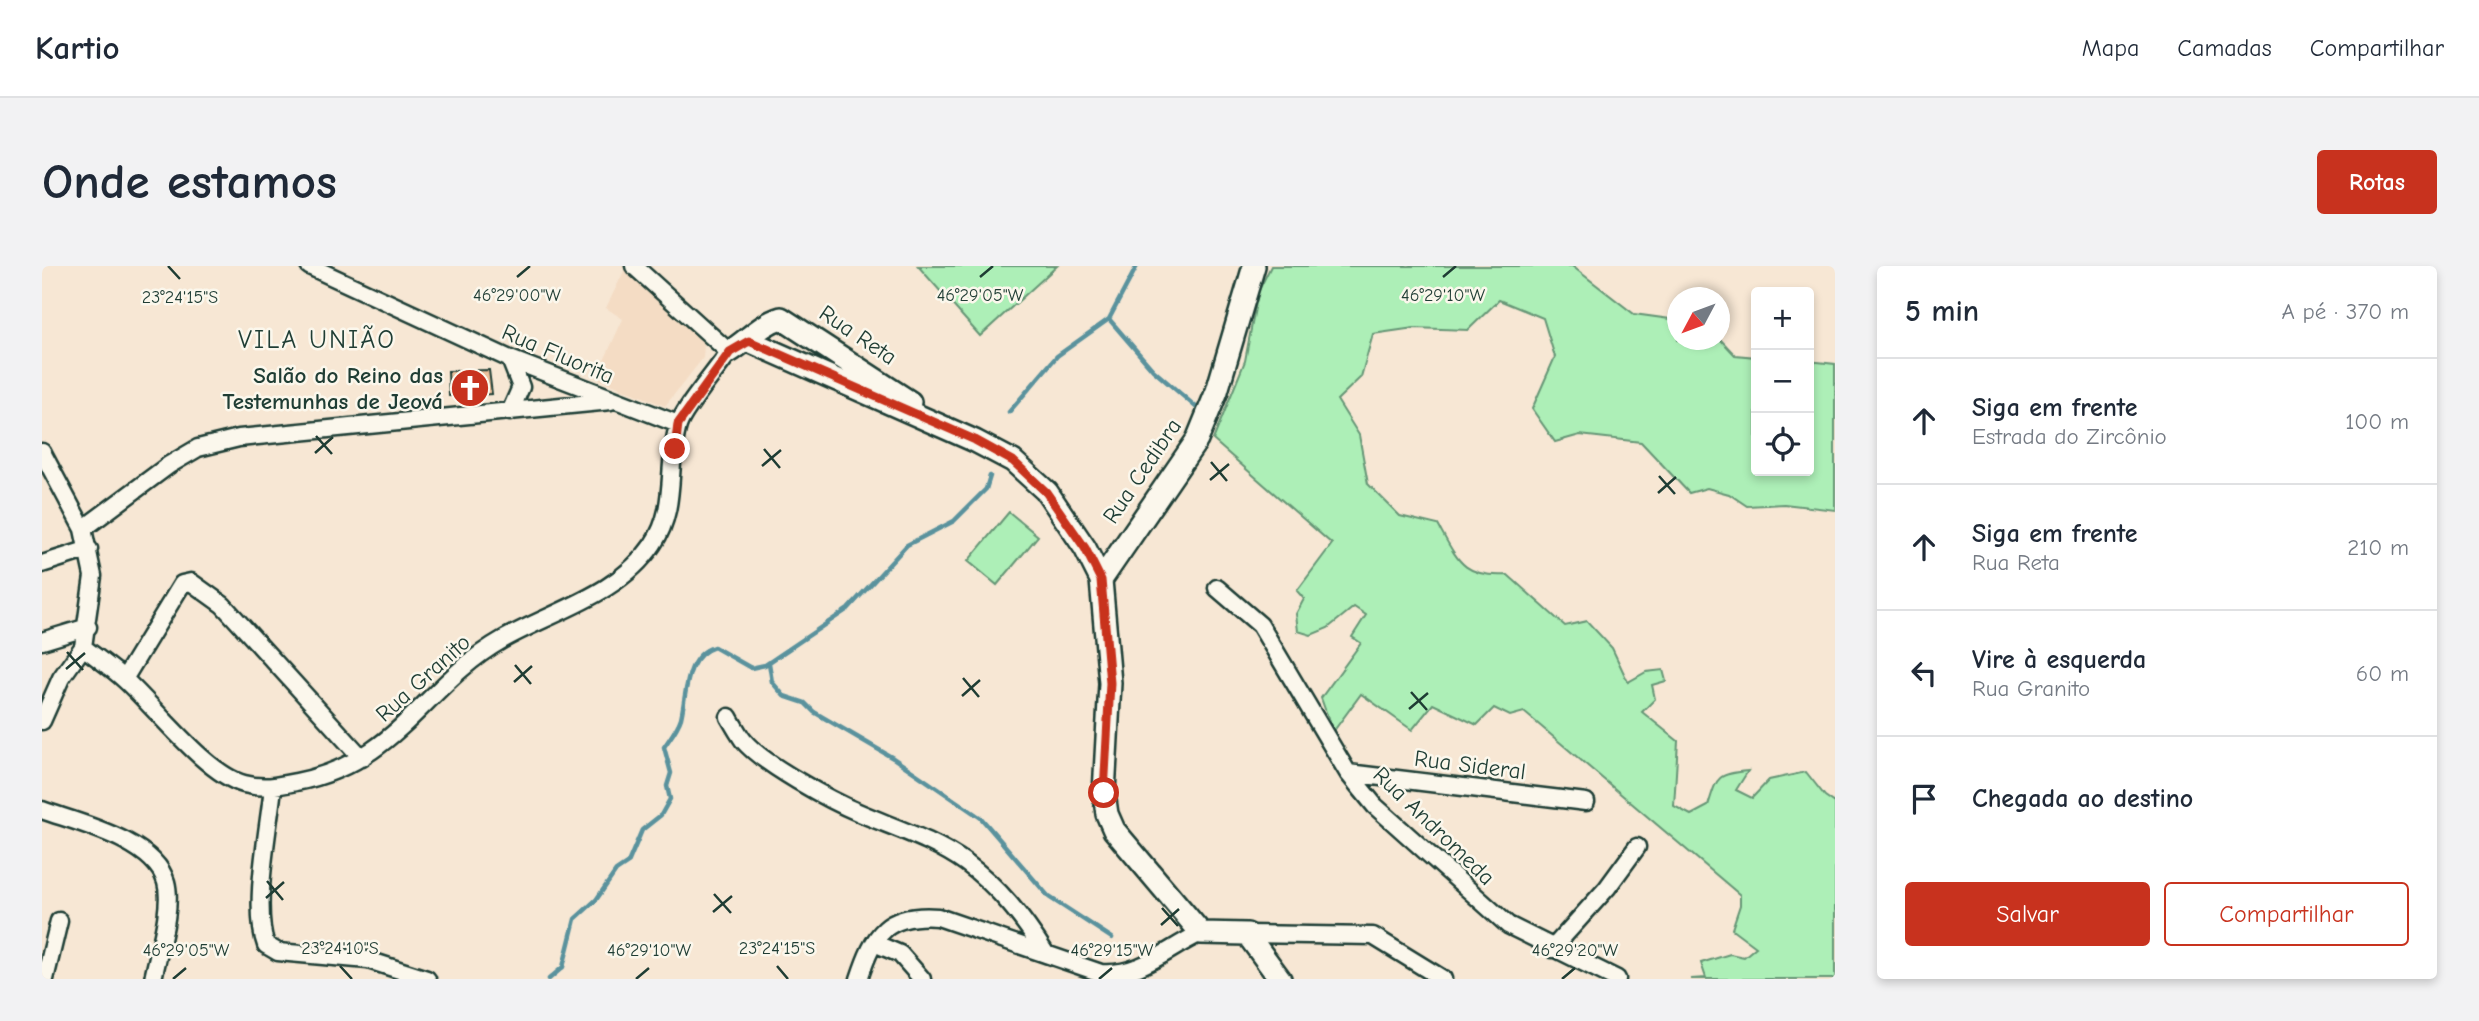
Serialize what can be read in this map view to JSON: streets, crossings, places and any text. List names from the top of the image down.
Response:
{
  "streets": {
    "street": [
      "Rua Reta",
      "Rua Fluorita",
      "Rua Cedibra",
      "Rua Granito",
      "Rua Sideral",
      "Rua Andromeda"
    ]
  },
  "crossings": [
    ["Rua Reta", "Rua Cedibra"],
    ["Rua Reta", "Rua Granito"],
    ["Rua Fluorita", "Rua Granito"],
    ["Rua Sideral", "Rua Andromeda"]
  ],
  "districts": ["VILA UNIÃO"],
  "places": {
    "church": ["Salão do Reino das Testemunhas de Jeová"]
  },
  "north": "bottom left",
  "page": {
    "header": "Kartio",
    "nav": ["Mapa", "Camadas", "Compartilhar"],
    "buttons": [
      "Rotas",
      ["Salvar", "Compartilhar"]
    ],
    "title": "Onde estamos",
    "heading": ["5 min", "A pé · 370 m"],
    "map_buttons": ["+", "−"],
    "list": [
      ["Siga em frente", "Estrada do Zircônio", "100 m"],
      ["Siga em frente", "Rua Reta", "210 m"],
      ["Vire à esquerda", "Rua Granito", "60 m"],
      "Chegada ao destino"
    ]
  },
  "coordinates": [
    "46°29'00\"W",
    "46°29'05\"W",
    "46°29'10\"W",
    "23°24'15\"S",
    "23°24'10\"S",
    "46°29'15\"W",
    "46°29'20\"W"
  ]
}
